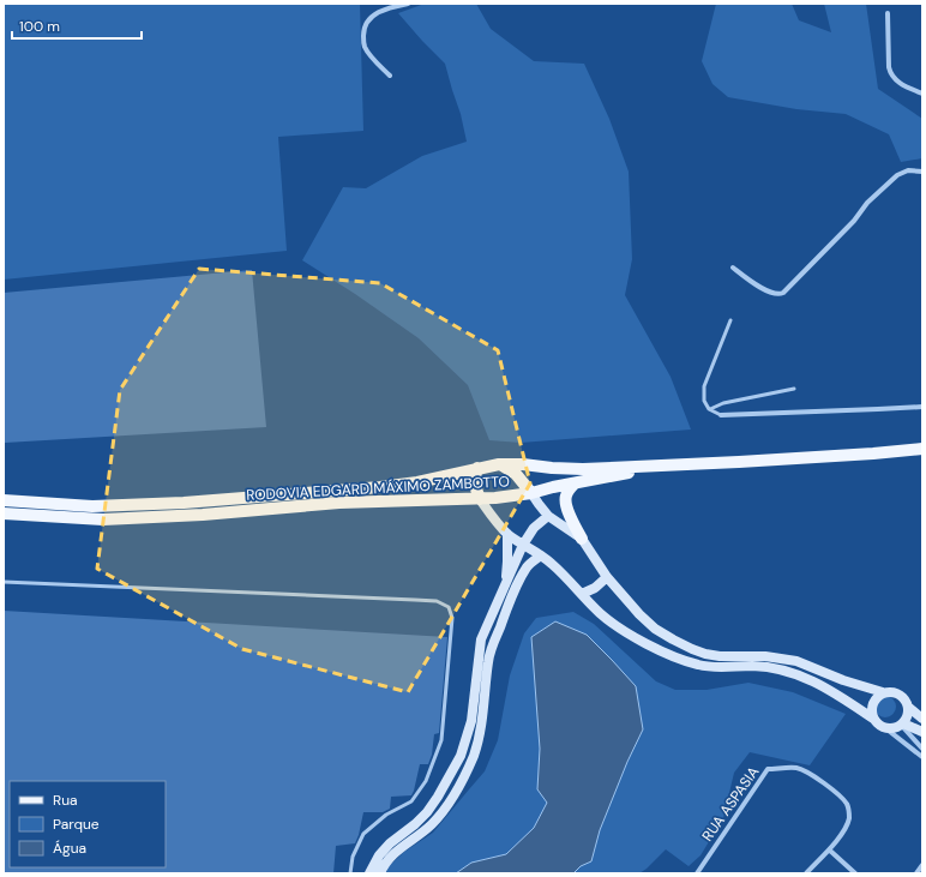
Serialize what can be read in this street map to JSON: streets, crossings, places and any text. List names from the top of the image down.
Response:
{
  "streets": {
    "main road": ["RODOVIA EDGARD MÁXIMO ZAMBOTTO"],
    "street": ["RUA ASPASIA"]
  },
  "legend": ["Rua", "Parque", "Água"],
  "scale_bar": "100 m"
}
